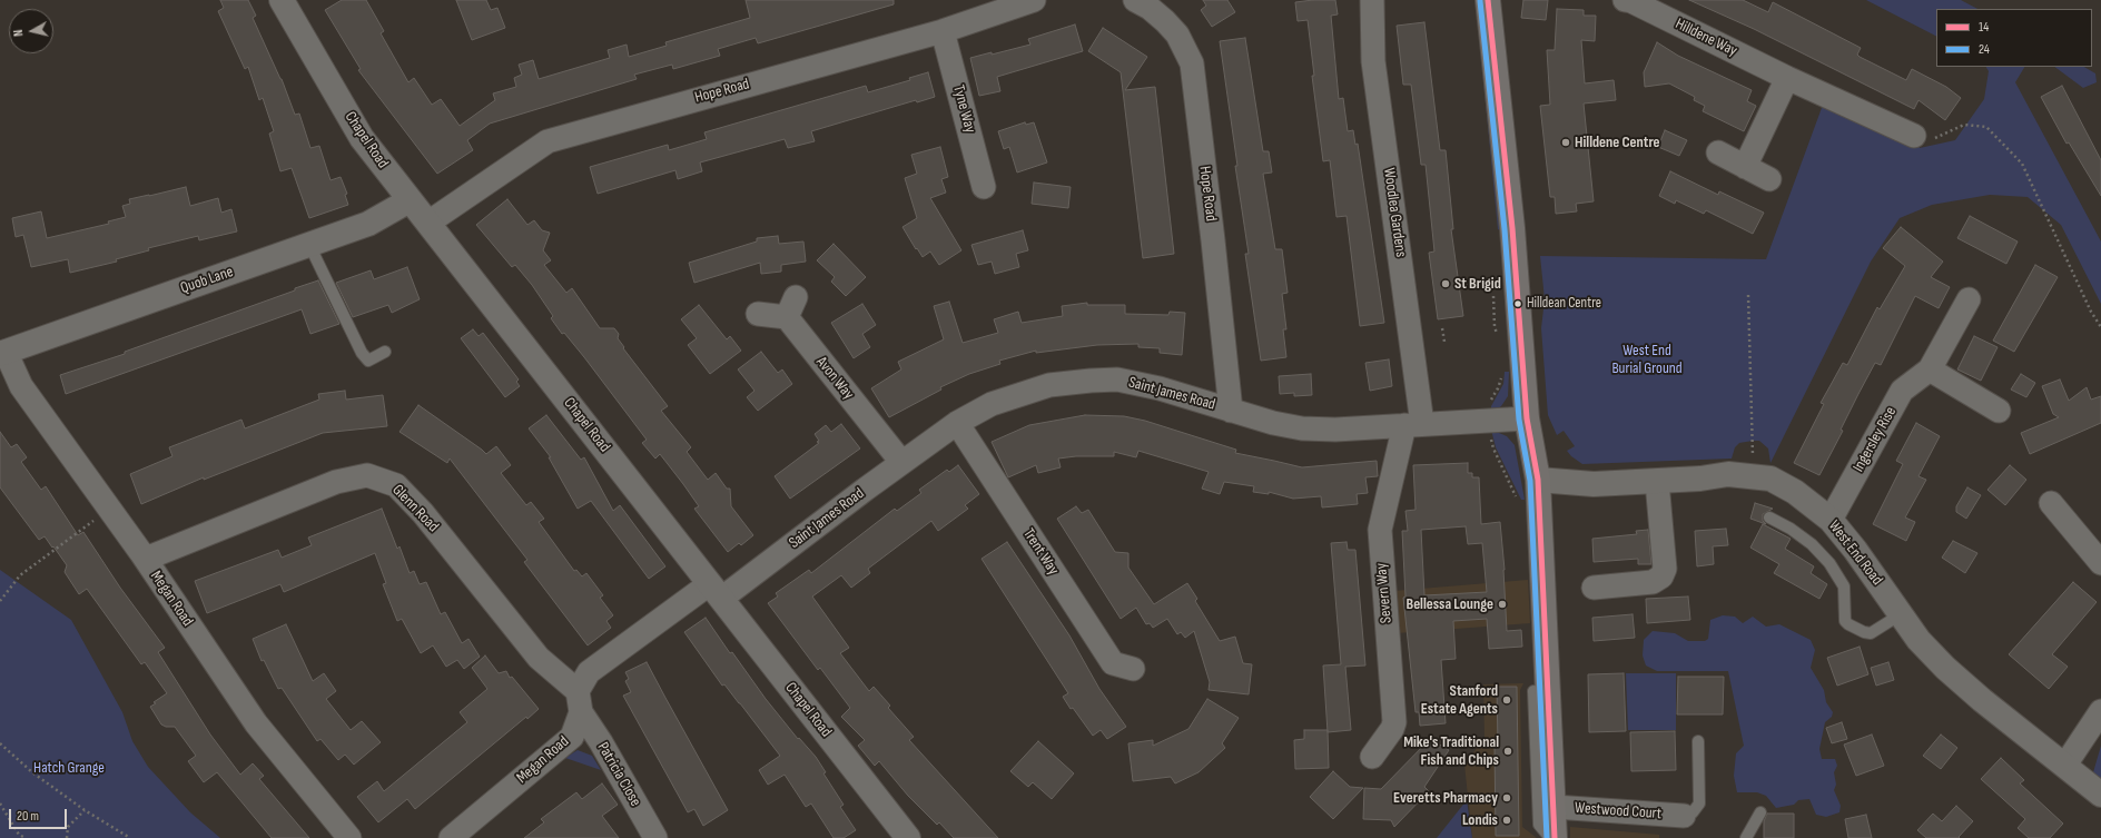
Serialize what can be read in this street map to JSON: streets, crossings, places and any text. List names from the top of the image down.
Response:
{
  "streets": {
    "street": [
      "Hilldene Way",
      "Hope Road",
      "Tyne Way",
      "Chapel Road",
      "Woodlea Gardens",
      "Quob Lane",
      "Avon Way",
      "Saint James Road",
      "Ingersley Rise",
      "Glenn Road",
      "Trent Way",
      "West End Road",
      "Severn Way",
      "Megan Road",
      "Patricia Close",
      "Westwood Court"
    ]
  },
  "crossings": [
    ["Hope Road", "Tyne Way"],
    ["Hope Road", "Chapel Road"],
    ["Hope Road", "Saint James Road"],
    ["Chapel Road", "Quob Lane"],
    ["Chapel Road", "Saint James Road"],
    ["Chapel Road", "Megan Road"],
    ["Woodlea Gardens", "Saint James Road"],
    ["Woodlea Gardens", "Severn Way"],
    ["Quob Lane", "Megan Road"],
    ["Avon Way", "Saint James Road"],
    ["Saint James Road", "Trent Way"],
    ["Saint James Road", "Severn Way"],
    ["Saint James Road", "Megan Road"],
    ["Ingersley Rise", "West End Road"],
    ["Glenn Road", "Megan Road"],
    ["Glenn Road", "Patricia Close"],
    ["Megan Road", "Patricia Close"]
  ],
  "parks": ["West End Burial Ground", "Hatch Grange"],
  "places": [
    "Hilldene Centre",
    "St Brigid",
    "Hilldean Centre",
    "Bellessa Lounge",
    "Stanford Estate Agents",
    "Mike's Traditional Fish and Chips",
    "Everetts Pharmacy",
    "Londis"
  ],
  "lines": ["transit line 14", "transit line 24"],
  "legend": ["14", "24"],
  "scale_bar": "20 m",
  "north": "left"
}
